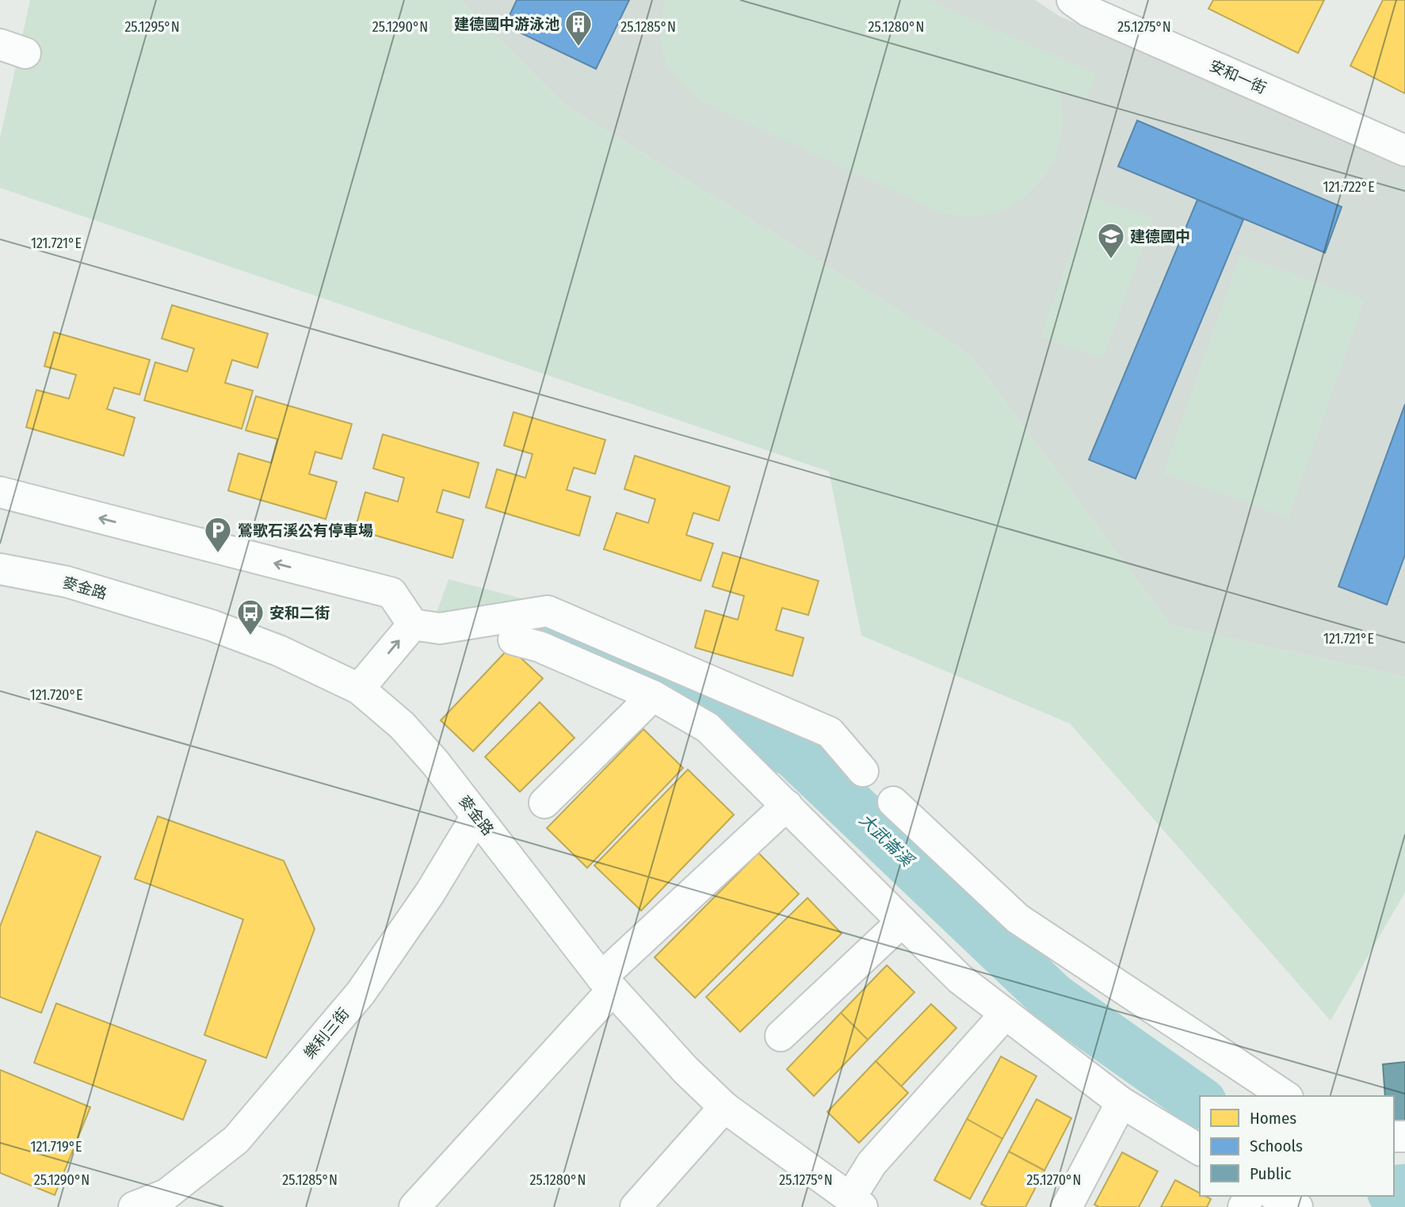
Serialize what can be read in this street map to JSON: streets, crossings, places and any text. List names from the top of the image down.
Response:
{
  "streets": {
    "street": ["安和一街", "麥金路", "樂利三街"]
  },
  "crossings": [
    ["麥金路", "樂利三街"]
  ],
  "water": ["大武崙溪"],
  "places": {
    "building": ["建德國中游泳池"],
    "school or university": ["建德國中"],
    "parking": ["鶯歌石溪公有停車場"],
    "bus stop": ["安和二街"]
  },
  "legend": ["Homes", "Schools", "Public"],
  "coordinates": [
    "25.1295°N",
    "25.1290°N",
    "25.1285°N",
    "25.1280°N",
    "25.1275°N",
    "121.722°E",
    "121.721°E",
    "121.720°E",
    "121.719°E",
    "25.1270°N"
  ]
}
